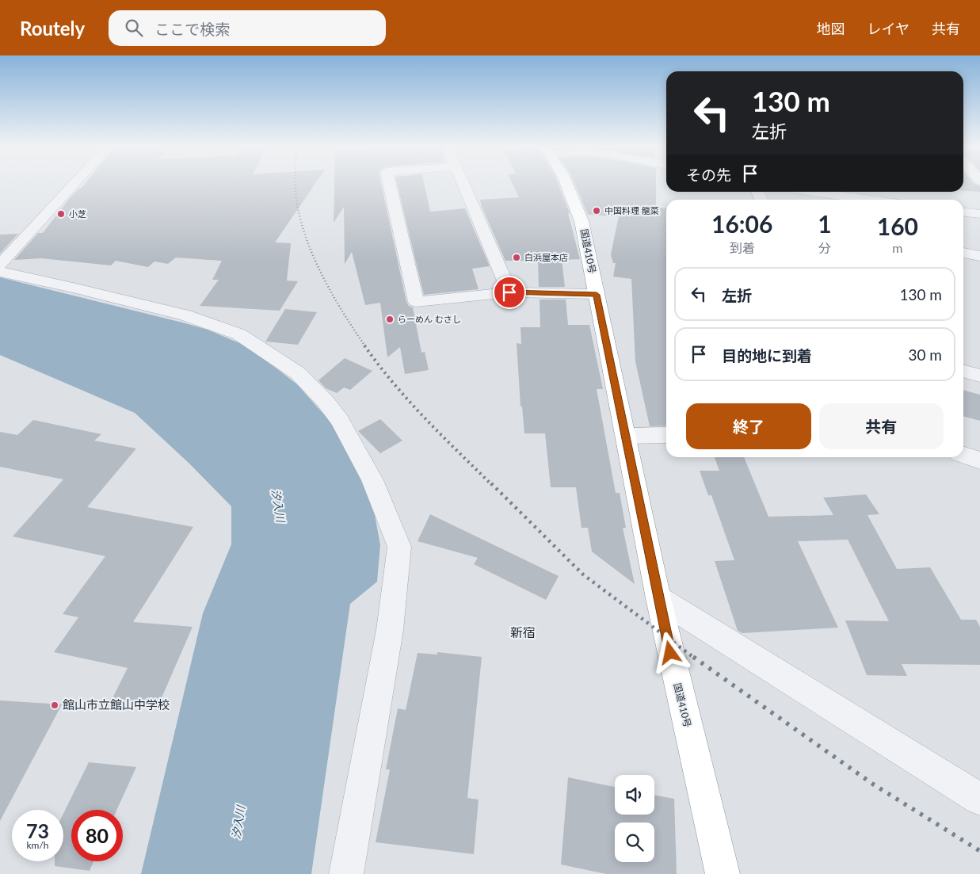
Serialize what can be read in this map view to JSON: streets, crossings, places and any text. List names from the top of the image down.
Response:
{
  "streets": {
    "highway": ["国道410号"]
  },
  "districts": ["新宿"],
  "water": ["汐入川"],
  "places": [
    "中国料理 龍菜",
    "小芝",
    "白浜屋本店",
    "らーめん むさし",
    "館山市立館山中学校"
  ],
  "page": {
    "header": "Routely",
    "search": "ここで検索",
    "nav": ["地図", "レイヤ", "共有"],
    "turn": ["130 m", "左折"],
    "then": "その先",
    "eta": [
      "16:06",
      "到着",
      "1",
      "分",
      "160",
      "m"
    ],
    "list": [
      {
        "name": "左折",
        "value": "130 m"
      },
      {
        "name": "目的地に到着",
        "value": "30 m"
      }
    ],
    "buttons": ["終了", "共有"],
    "speed": "73 km/h",
    "limit": "80"
  }
}
